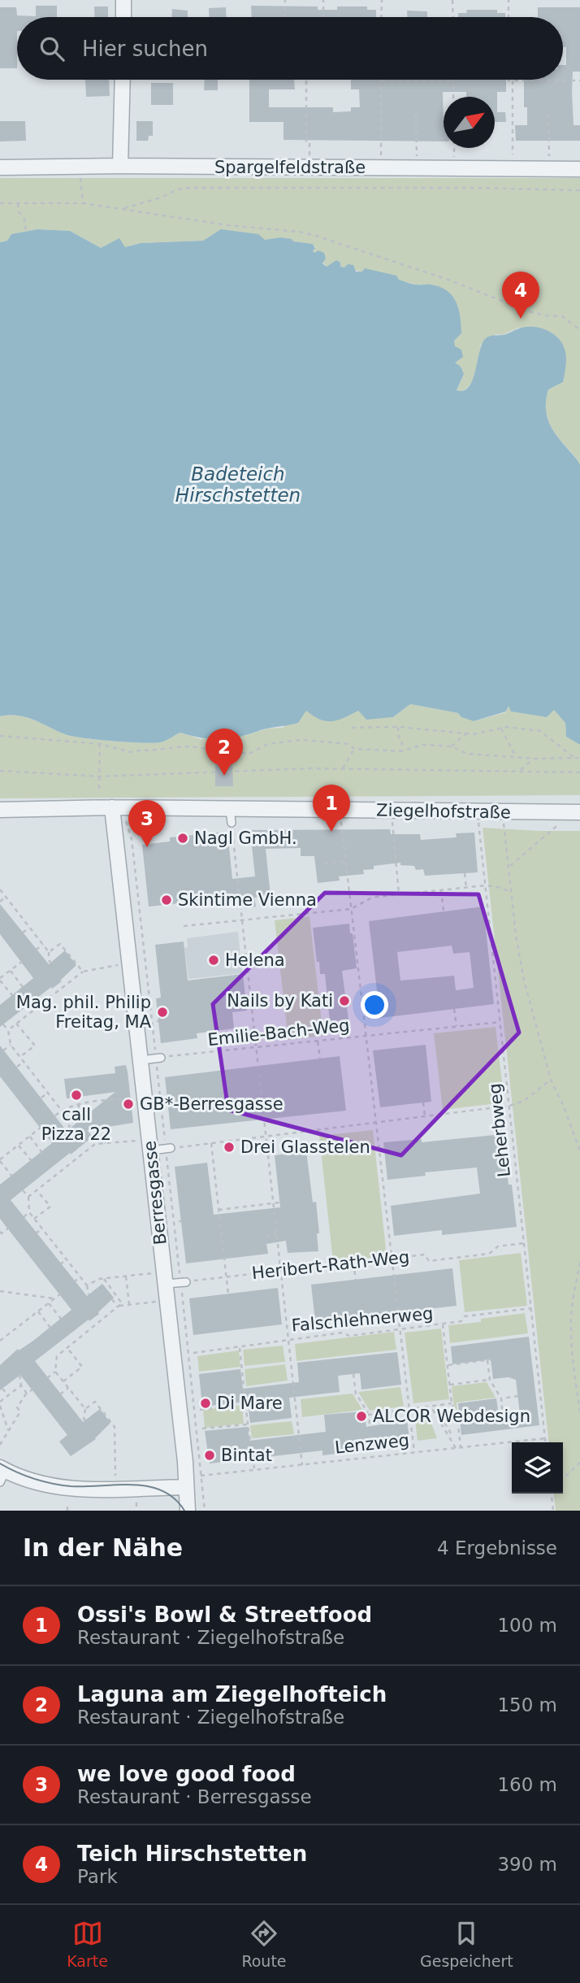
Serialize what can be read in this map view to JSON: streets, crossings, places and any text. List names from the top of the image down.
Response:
{
  "streets": {
    "street": ["Spargelfeldstraße", "Ziegelhofstraße", "Berresgasse"],
    "path": [
      "Emilie-Bach-Weg",
      "Leherbweg",
      "Heribert-Rath-Weg",
      "Falschlehnerweg",
      "Lenzweg"
    ]
  },
  "crossings": [
    ["Ziegelhofstraße", "Leherbweg"],
    ["Ziegelhofstraße", "Berresgasse"],
    ["Emilie-Bach-Weg", "Leherbweg"],
    ["Leherbweg", "Heribert-Rath-Weg"],
    ["Leherbweg", "Falschlehnerweg"],
    ["Leherbweg", "Lenzweg"]
  ],
  "water": ["Badeteich Hirschstetten"],
  "places": [
    "Nagl GmbH.",
    "Skintime Vienna",
    "Helena",
    "Nails by Kati",
    "Mag. phil. Philip Freitag, MA",
    "call Pizza 22",
    "GB*-Berresgasse",
    "Drei Glasstelen",
    "Di Mare",
    "ALCOR Webdesign",
    "Bintat"
  ],
  "north": "top right",
  "page": {
    "search": "Hier suchen",
    "pins": [
      "4",
      "2",
      "1",
      "3"
    ],
    "heading": ["In der Nähe", "4 Ergebnisse"],
    "list": [
      {
        "mark": "1",
        "name": "Ossi's Bowl & Streetfood",
        "note": "Restaurant · Ziegelhofstraße",
        "value": "100 m"
      },
      {
        "mark": "2",
        "name": "Laguna am Ziegelhofteich",
        "note": "Restaurant · Ziegelhofstraße",
        "value": "150 m"
      },
      {
        "mark": "3",
        "name": "we love good food",
        "note": "Restaurant · Berresgasse",
        "value": "160 m"
      },
      {
        "mark": "4",
        "name": "Teich Hirschstetten",
        "note": "Park",
        "value": "390 m"
      }
    ],
    "nav": ["Karte", "Route", "Gespeichert"]
  }
}
